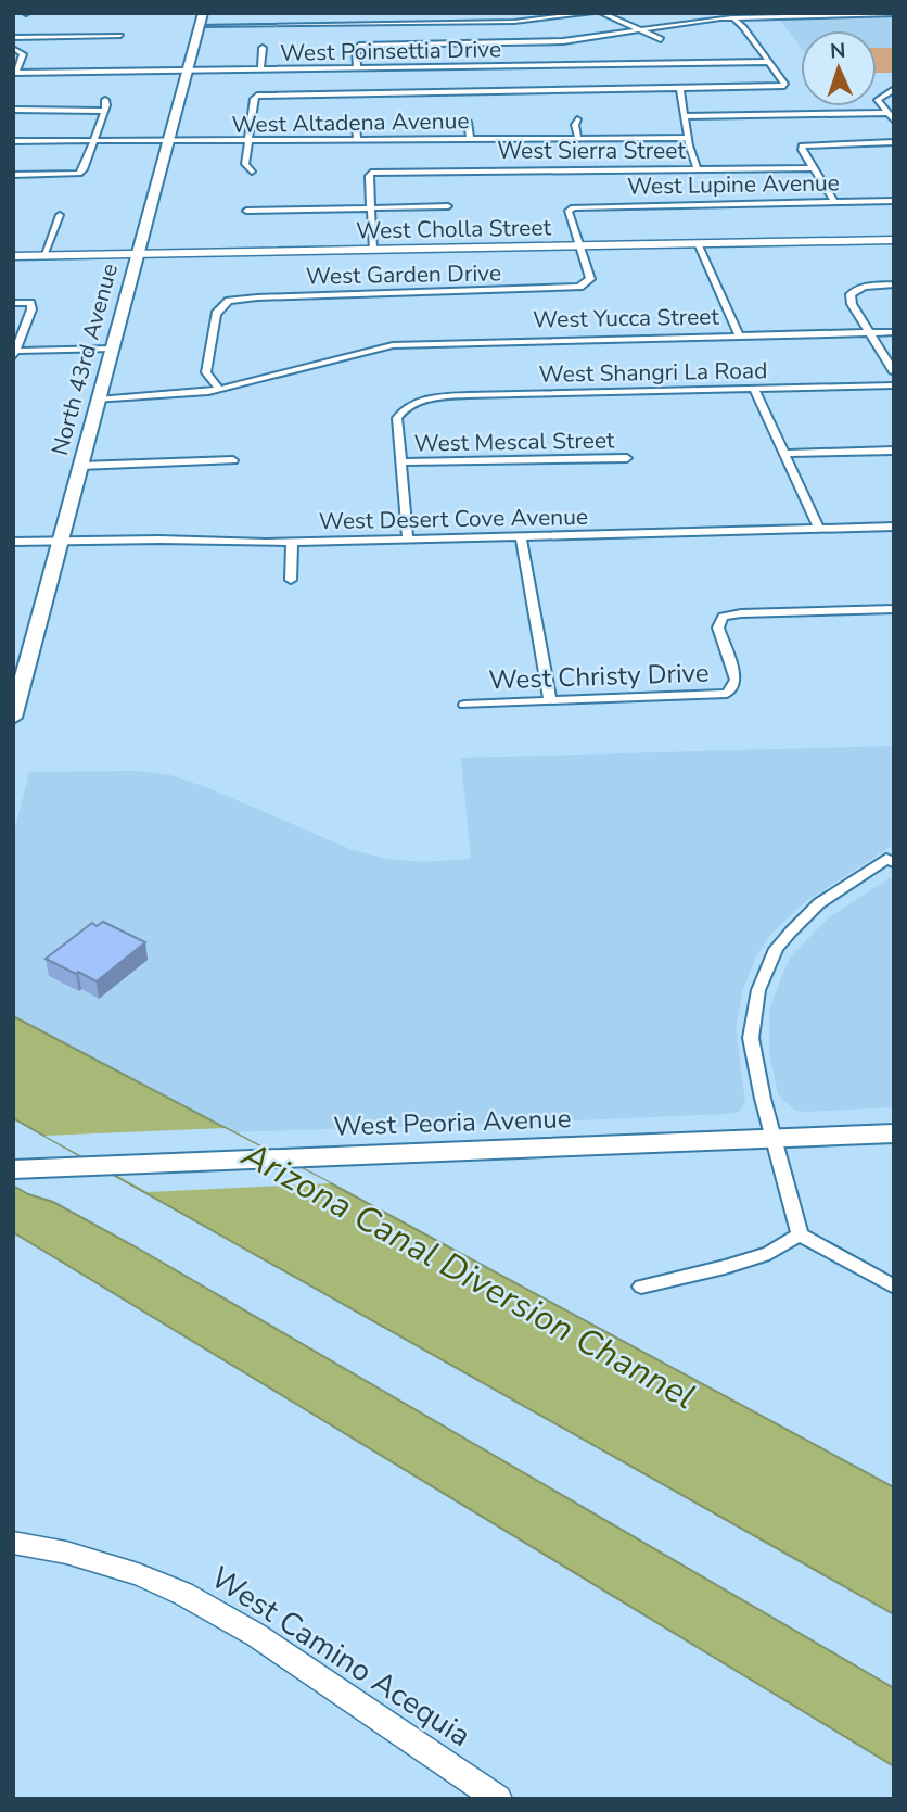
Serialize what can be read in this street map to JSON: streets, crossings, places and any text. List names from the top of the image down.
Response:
{
  "streets": {
    "main road": ["North 43rd Avenue", "West Peoria Avenue"],
    "street": [
      "West Poinsettia Drive",
      "West Altadena Avenue",
      "West Sierra Street",
      "West Lupine Avenue",
      "West Cholla Street",
      "West Garden Drive",
      "West Yucca Street",
      "West Shangri La Road",
      "West Mescal Street",
      "West Desert Cove Avenue",
      "West Christy Drive",
      "West Camino Acequia"
    ]
  },
  "crossings": [
    ["West Poinsettia Drive", "North 43rd Avenue"],
    ["West Altadena Avenue", "North 43rd Avenue"],
    ["West Lupine Avenue", "West Cholla Street"],
    ["West Lupine Avenue", "West Garden Drive"],
    ["West Cholla Street", "West Garden Drive"],
    ["West Cholla Street", "North 43rd Avenue"],
    ["West Garden Drive", "West Yucca Street"],
    ["West Yucca Street", "North 43rd Avenue"],
    ["North 43rd Avenue", "West Desert Cove Avenue"],
    ["West Shangri La Road", "West Mescal Street"]
  ],
  "water": ["Arizona Canal Diversion Channel"],
  "north": "top"
}
